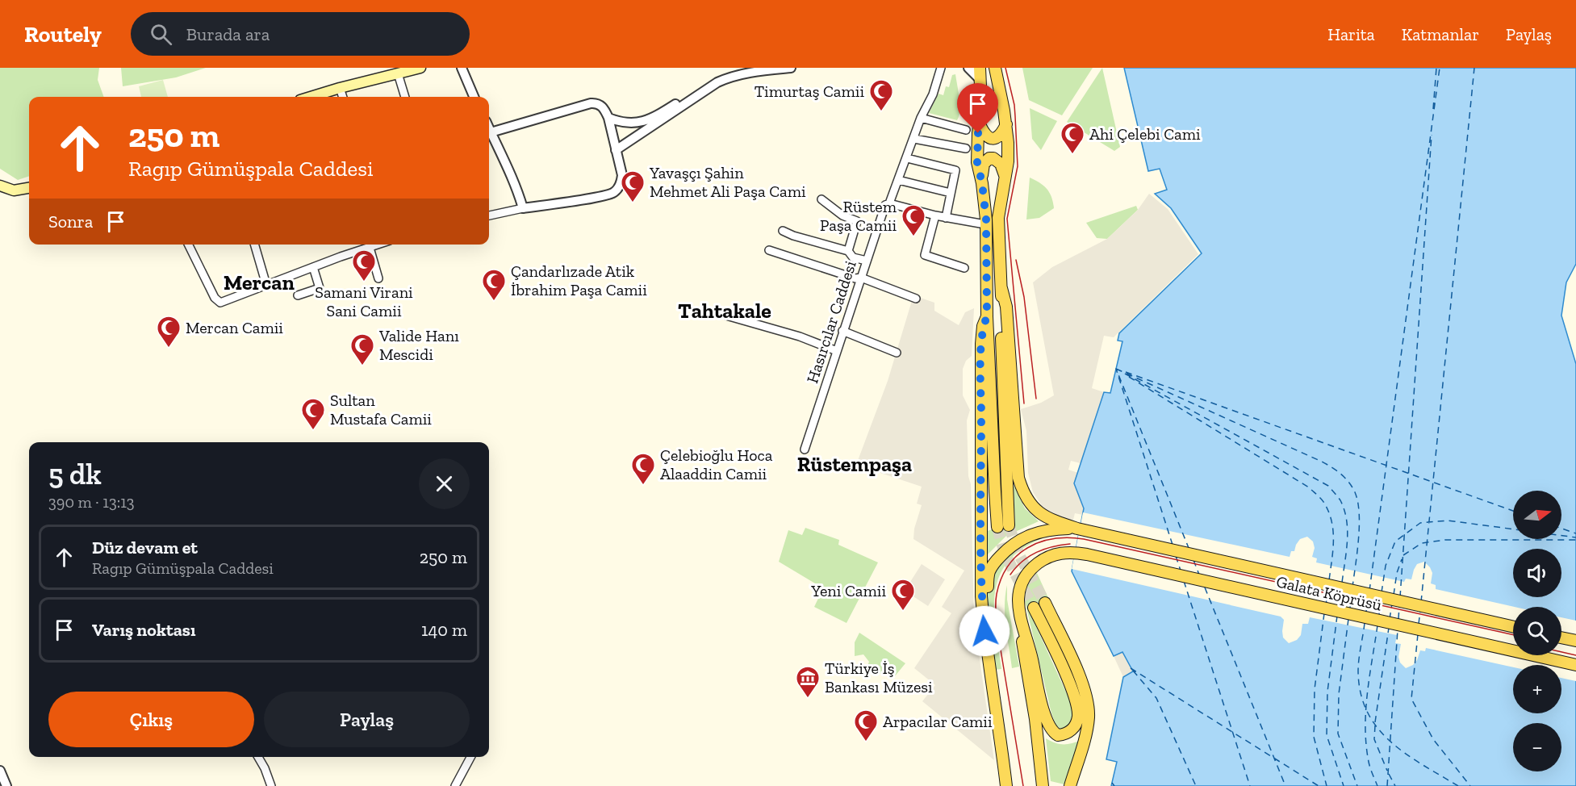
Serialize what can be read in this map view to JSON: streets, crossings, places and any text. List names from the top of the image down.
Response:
{
  "streets": {
    "main road": ["Galata Köprüsü"],
    "street": ["Hasırcılar Caddesi"]
  },
  "districts": ["Mercan", "Tahtakale", "Rüstempaşa"],
  "places": {
    "mosque": [
      "Timurtaş Camii",
      "Ahi Çelebi Cami",
      "Yavaşçı Şahin Mehmet Ali Paşa Cami",
      "Rüstem Paşa Camii",
      "Samani Virani Sani Camii",
      "Çandarlızade Atik İbrahim Paşa Camii",
      "Mercan Camii",
      "Valide Hanı Mescidi",
      "Sultan Mustafa Camii",
      "Çelebioğlu Hoca Alaaddin Camii",
      "Yeni Camii",
      "Arpacılar Camii"
    ],
    "museum": ["Türkiye İş Bankası Müzesi"]
  },
  "north": "right",
  "page": {
    "header": "Routely",
    "search": "Burada ara",
    "nav": ["Harita", "Katmanlar", "Paylaş"],
    "turn": ["250 m", "Ragıp Gümüşpala Caddesi"],
    "then": "Sonra",
    "heading": ["5 dk", "390 m · 13:13"],
    "map_buttons": ["+", "−"],
    "list": [
      {
        "name": "Düz devam et",
        "note": "Ragıp Gümüşpala Caddesi",
        "value": "250 m"
      },
      {
        "name": "Varış noktası",
        "value": "140 m"
      }
    ],
    "buttons": ["Çıkış", "Paylaş"]
  }
}
